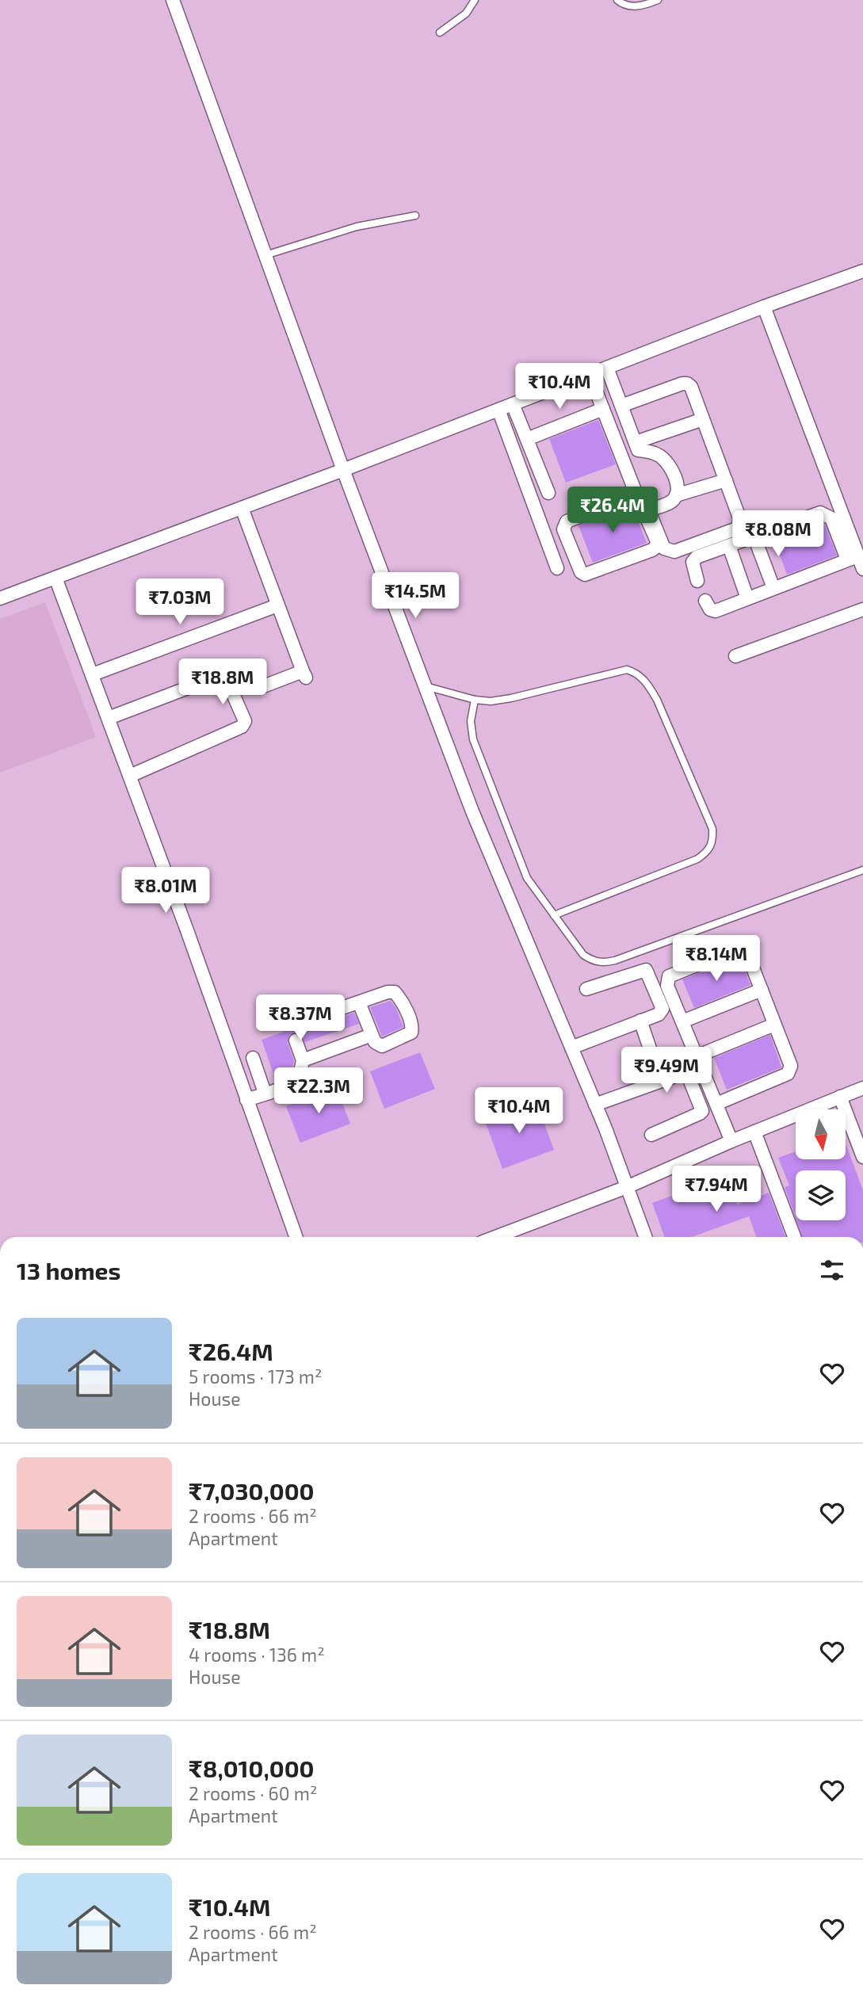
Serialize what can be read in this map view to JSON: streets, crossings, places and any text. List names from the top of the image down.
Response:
{
  "north": "bottom",
  "page": {
    "price": [
      "₹10.4M",
      "₹26.4M",
      "₹8.08M",
      "₹14.5M",
      "₹7.03M",
      "₹18.8M",
      "₹8.01M",
      "₹8.14M",
      "₹8.37M",
      "₹9.49M",
      "₹22.3M",
      "₹10.4M",
      "₹7.94M"
    ],
    "heading": "13 homes",
    "list": [
      {
        "name": "₹26.4M",
        "note": "5 rooms · 173 m² · House"
      },
      {
        "name": "₹7,030,000",
        "note": "2 rooms · 66 m² · Apartment"
      },
      {
        "name": "₹18.8M",
        "note": "4 rooms · 136 m² · House"
      },
      {
        "name": "₹8,010,000",
        "note": "2 rooms · 60 m² · Apartment"
      },
      {
        "name": "₹10.4M",
        "note": "2 rooms · 66 m² · Apartment"
      }
    ]
  }
}
